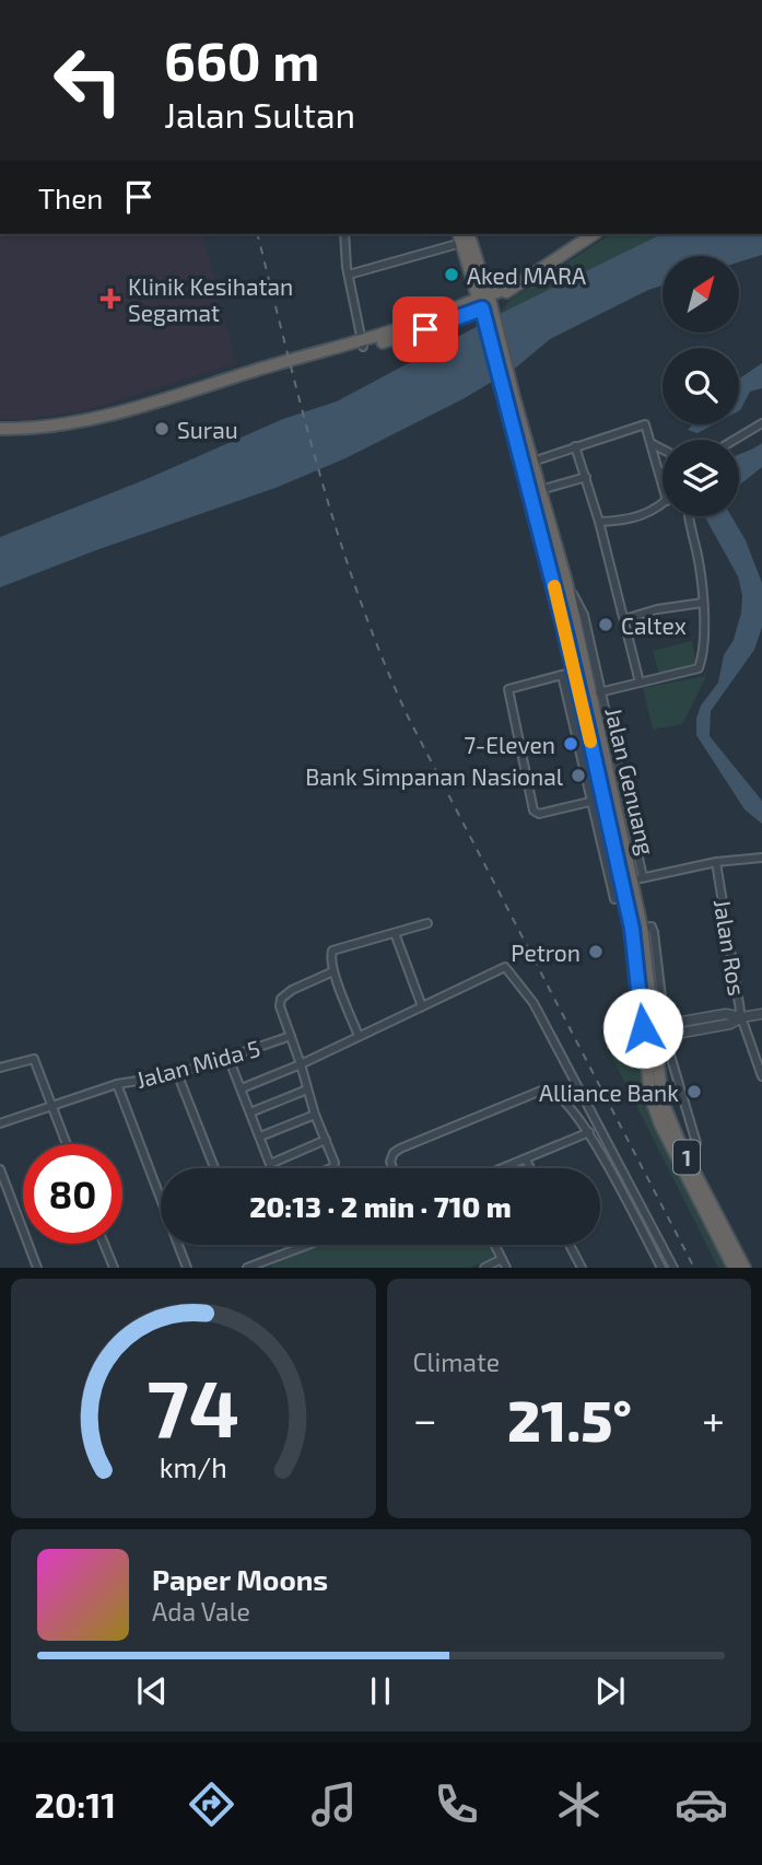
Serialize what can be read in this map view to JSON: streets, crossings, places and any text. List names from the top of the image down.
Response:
{
  "streets": {
    "highway": ["Jalan Genuang", "1"],
    "street": ["Jalan Ros", "Jalan Mida 5"]
  },
  "crossings": [
    ["Jalan Genuang", "1"]
  ],
  "places": {
    "other": [
      "Aked MARA",
      "Surau",
      "Caltex",
      "7-Eleven",
      "Bank Simpanan Nasional",
      "Petron",
      "Alliance Bank"
    ],
    "health": ["Klinik Kesihatan Segamat"]
  },
  "north": "top right",
  "page": {
    "turn": ["660 m", "Jalan Sultan"],
    "then": "Then",
    "limit": "80",
    "trip": "20:13 · 2 min · 710 m",
    "tile": "Climate",
    "heat": ["−", "21.5°", "+"],
    "song": ["Paper Moons", "Ada Vale"],
    "tabs": "20:11",
    "gauge": ["74", "km/h"]
  }
}
